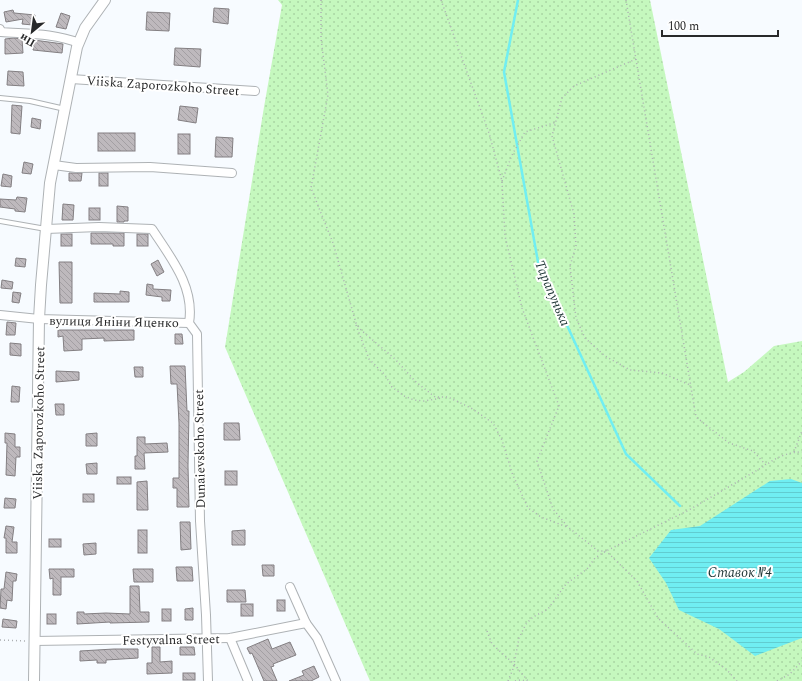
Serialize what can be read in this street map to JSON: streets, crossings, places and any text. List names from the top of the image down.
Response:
{
  "streets": {
    "street": [
      "Viiska Zaporozkoho Street",
      "вулиця Яніни Яценко",
      "Dunaievskoho Street",
      "Festyvalna Street"
    ]
  },
  "crossings": [
    ["Viiska Zaporozkoho Street", "вулиця Яніни Яценко"],
    ["Viiska Zaporozkoho Street", "Dunaievskoho Street"],
    ["Viiska Zaporozkoho Street", "Festyvalna Street"],
    ["вулиця Яніни Яценко", "Dunaievskoho Street"],
    ["Dunaievskoho Street", "Festyvalna Street"]
  ],
  "water": ["Тарапунька", "Ставок №4"],
  "scale_bar": "100 m",
  "north": "bottom left"
}
